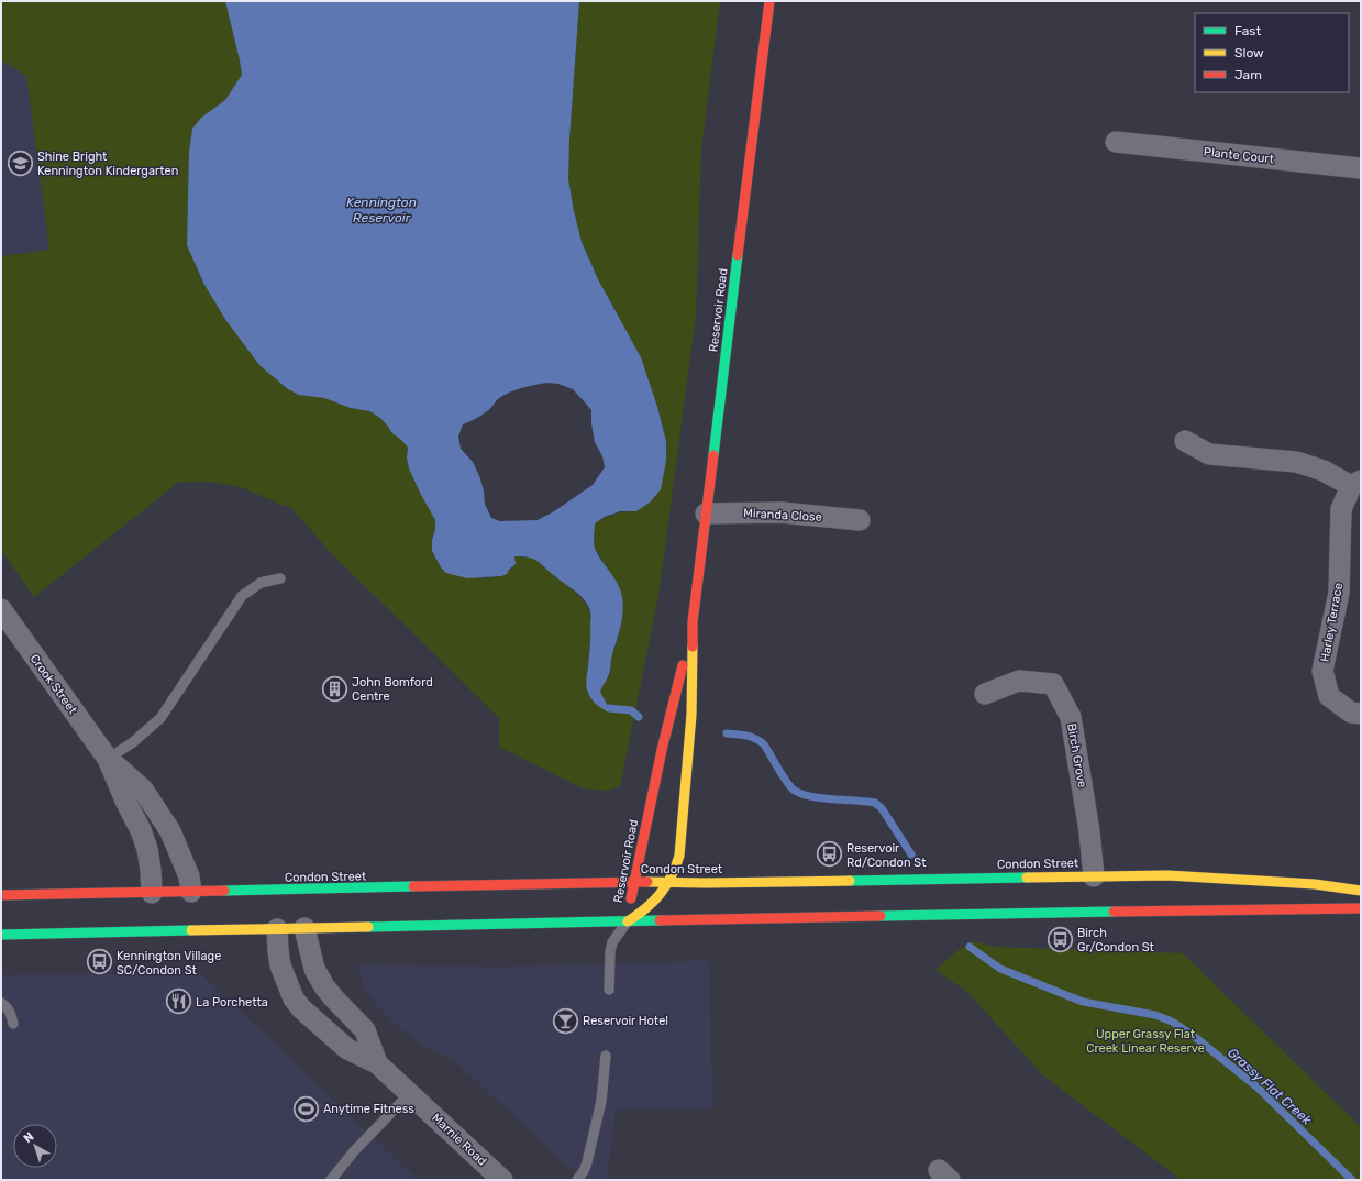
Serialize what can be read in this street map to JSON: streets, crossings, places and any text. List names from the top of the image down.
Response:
{
  "streets": {
    "main road": ["Reservoir Road", "Condon Street"],
    "street": [
      "Plante Court",
      "Miranda Close",
      "Harley Terrace",
      "Crook Street",
      "Birch Grove",
      "Marnie Road"
    ]
  },
  "crossings": [
    ["Reservoir Road", "Miranda Close"],
    ["Reservoir Road", "Condon Street"],
    ["Crook Street", "Condon Street"],
    ["Birch Grove", "Condon Street"]
  ],
  "water": ["Kennington Reservoir", "Grassy Flat Creek"],
  "parks": ["Upper Grassy Flat Creek Linear Reserve"],
  "places": {
    "school or university": ["Shine Bright Kennington Kindergarten"],
    "building": ["John Bomford Centre"],
    "bus stop": ["Reservoir Rd/Condon St", "Birch Gr/Condon St", "Kennington Village SC/Condon St"],
    "restaurant": ["La Porchetta"],
    "bar": ["Reservoir Hotel"],
    "sports": ["Anytime Fitness"]
  },
  "legend": ["Fast", "Slow", "Jam"],
  "north": "top left"
}
